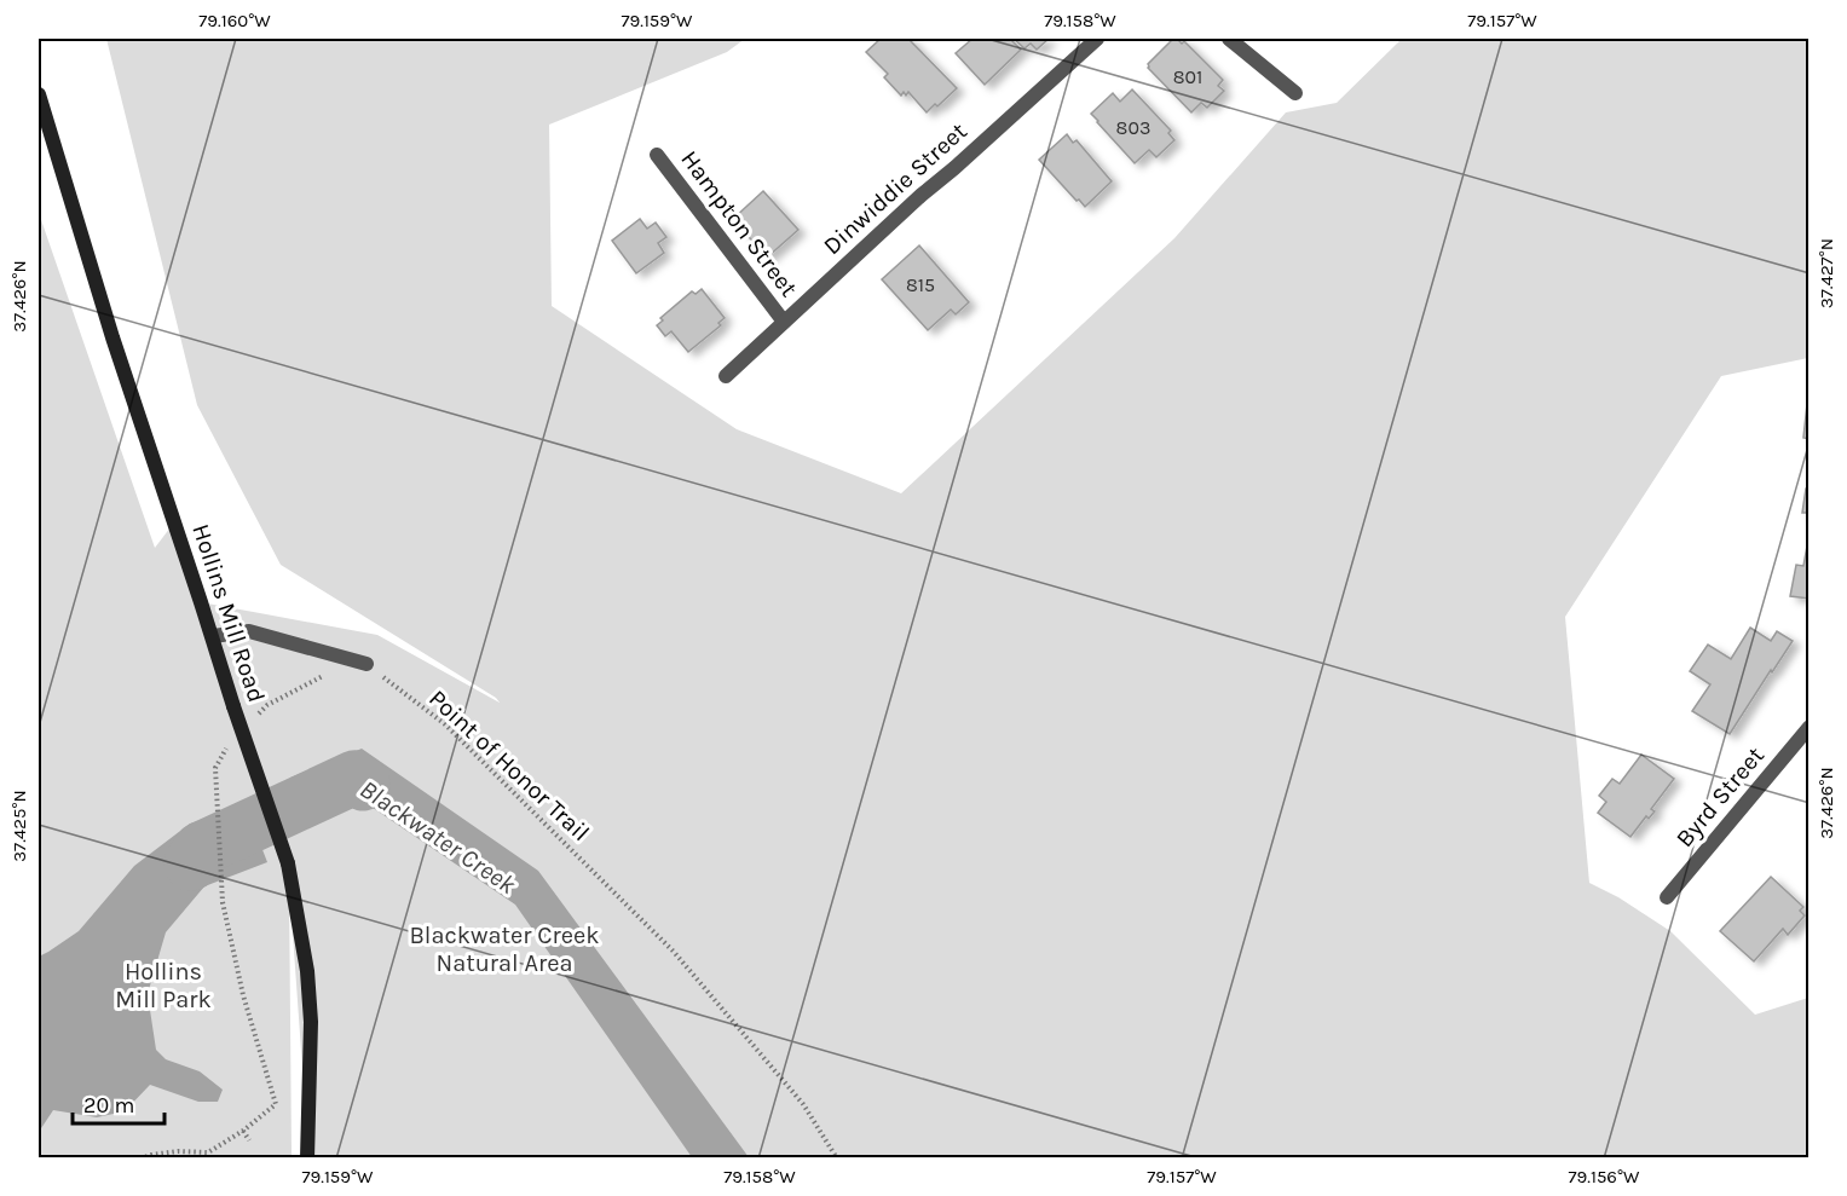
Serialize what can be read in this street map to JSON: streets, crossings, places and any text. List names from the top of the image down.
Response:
{
  "streets": {
    "street": [
      "Dinwiddie Street",
      "Hampton Street",
      "Hollins Mill Road",
      "Byrd Street"
    ],
    "path": ["Point of Honor Trail"]
  },
  "crossings": [
    ["Dinwiddie Street", "Hampton Street"]
  ],
  "water": ["Blackwater Creek"],
  "parks": ["Blackwater Creek Natural Area", "Hollins Mill Park"],
  "house_numbers": ["801", "803", "815"],
  "scale_bar": "20 m",
  "coordinates": [
    "79.160°W",
    "79.159°W",
    "79.158°W",
    "79.157°W",
    "37.427°N",
    "37.426°N",
    "37.425°N",
    "79.156°W"
  ]
}
